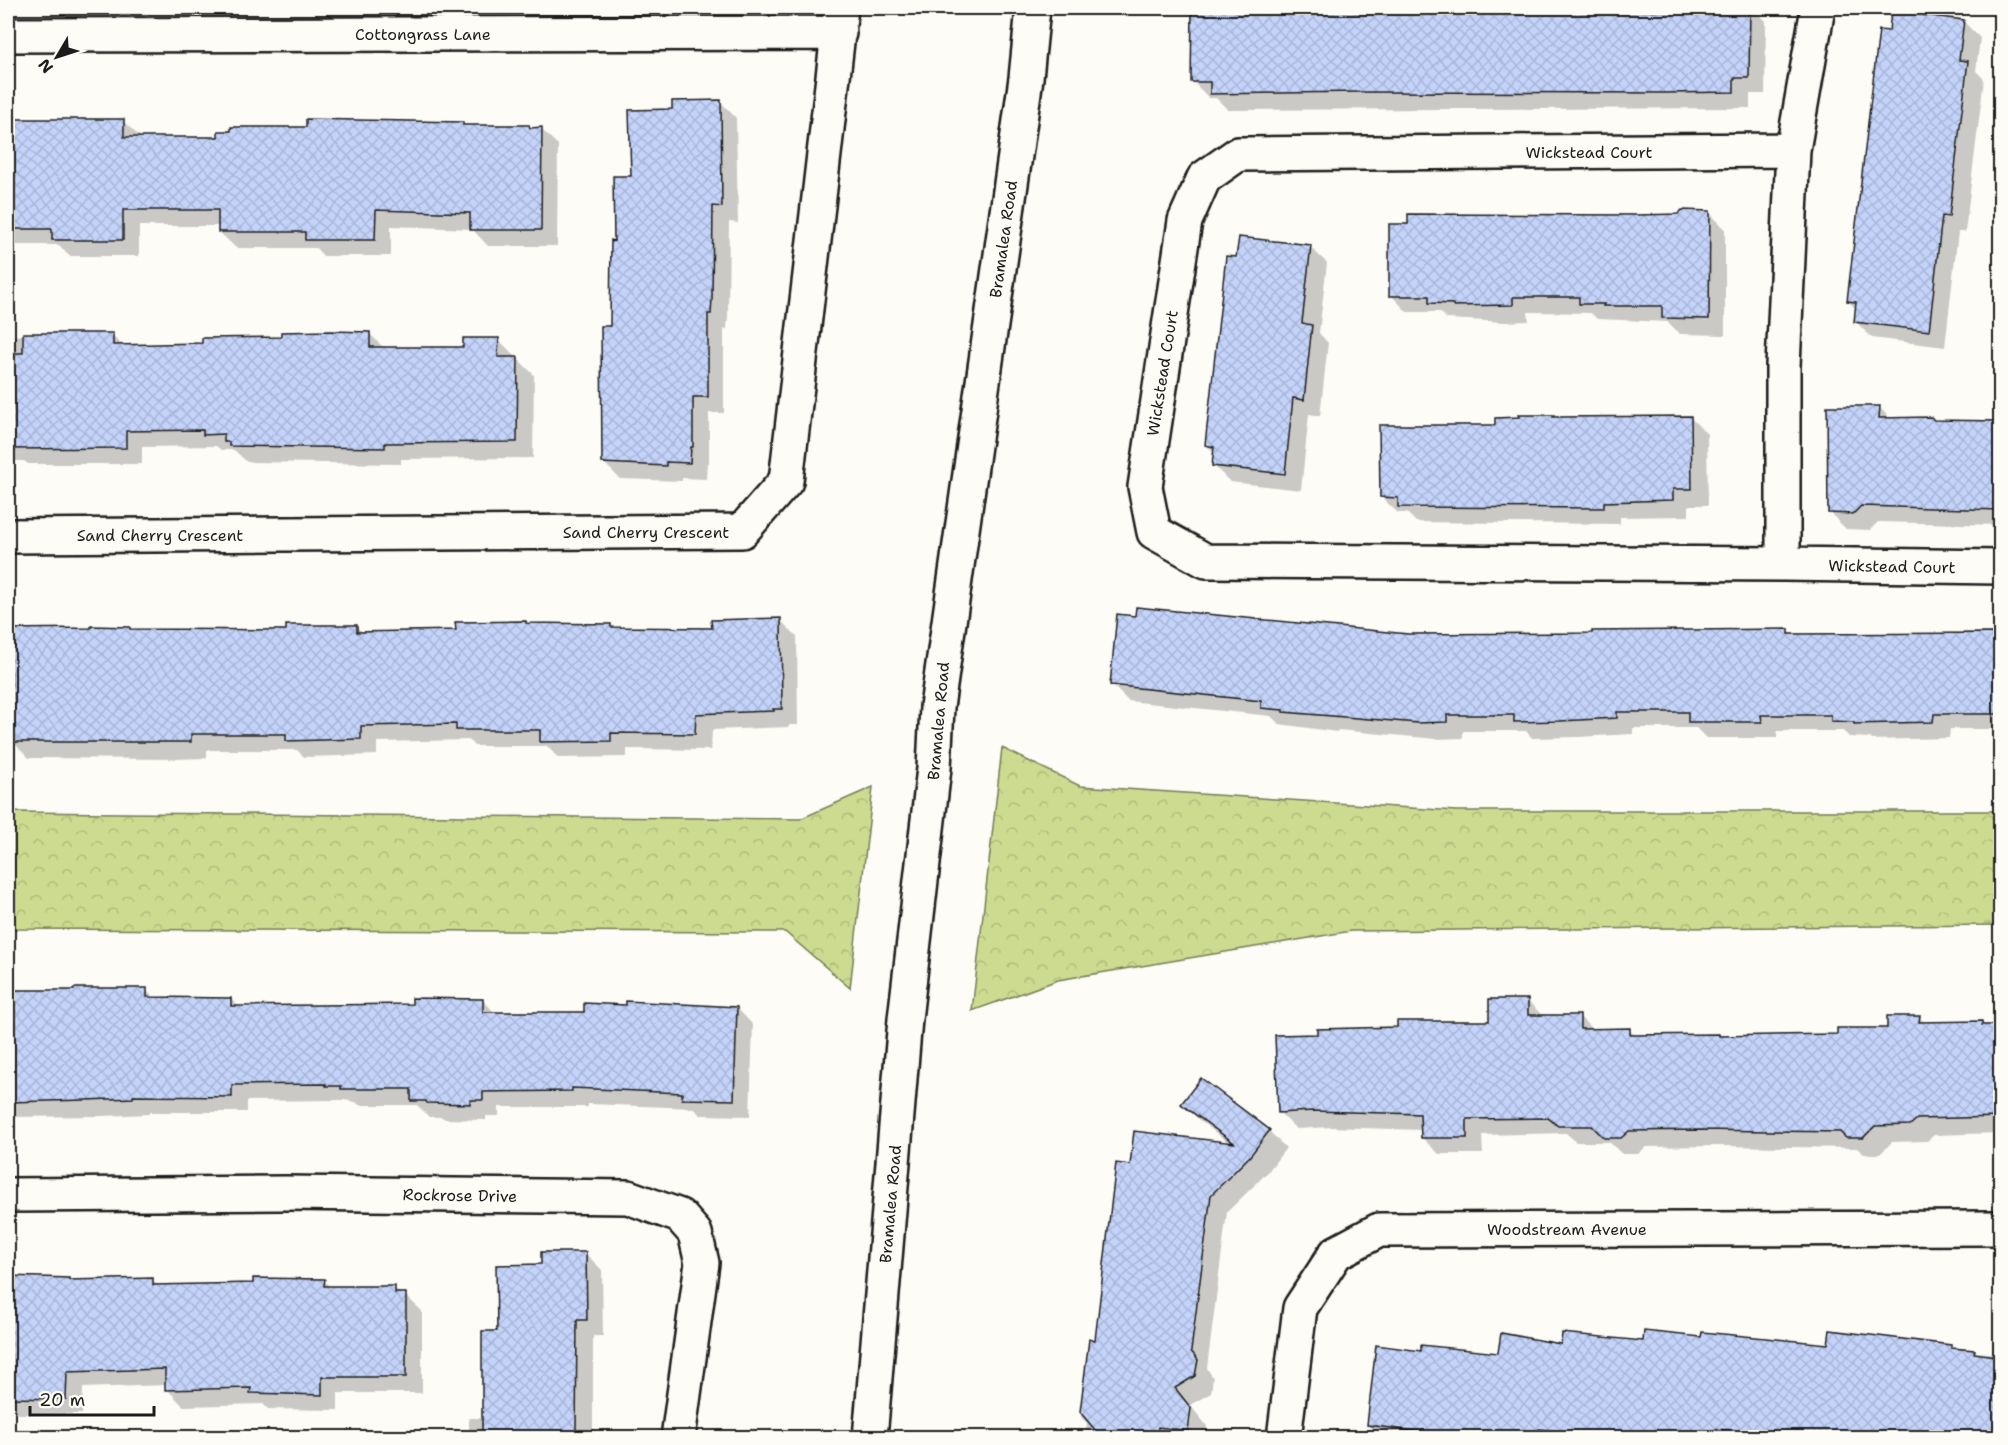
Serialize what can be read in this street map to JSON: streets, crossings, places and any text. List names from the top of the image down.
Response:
{
  "streets": {
    "street": [
      "Cottongrass Lane",
      "Wickstead Court",
      "Bramalea Road",
      "Sand Cherry Crescent",
      "Rockrose Drive",
      "Woodstream Avenue"
    ]
  },
  "crossings": [
    ["Cottongrass Lane", "Sand Cherry Crescent"]
  ],
  "scale_bar": "20 m",
  "north": "bottom left"
}
